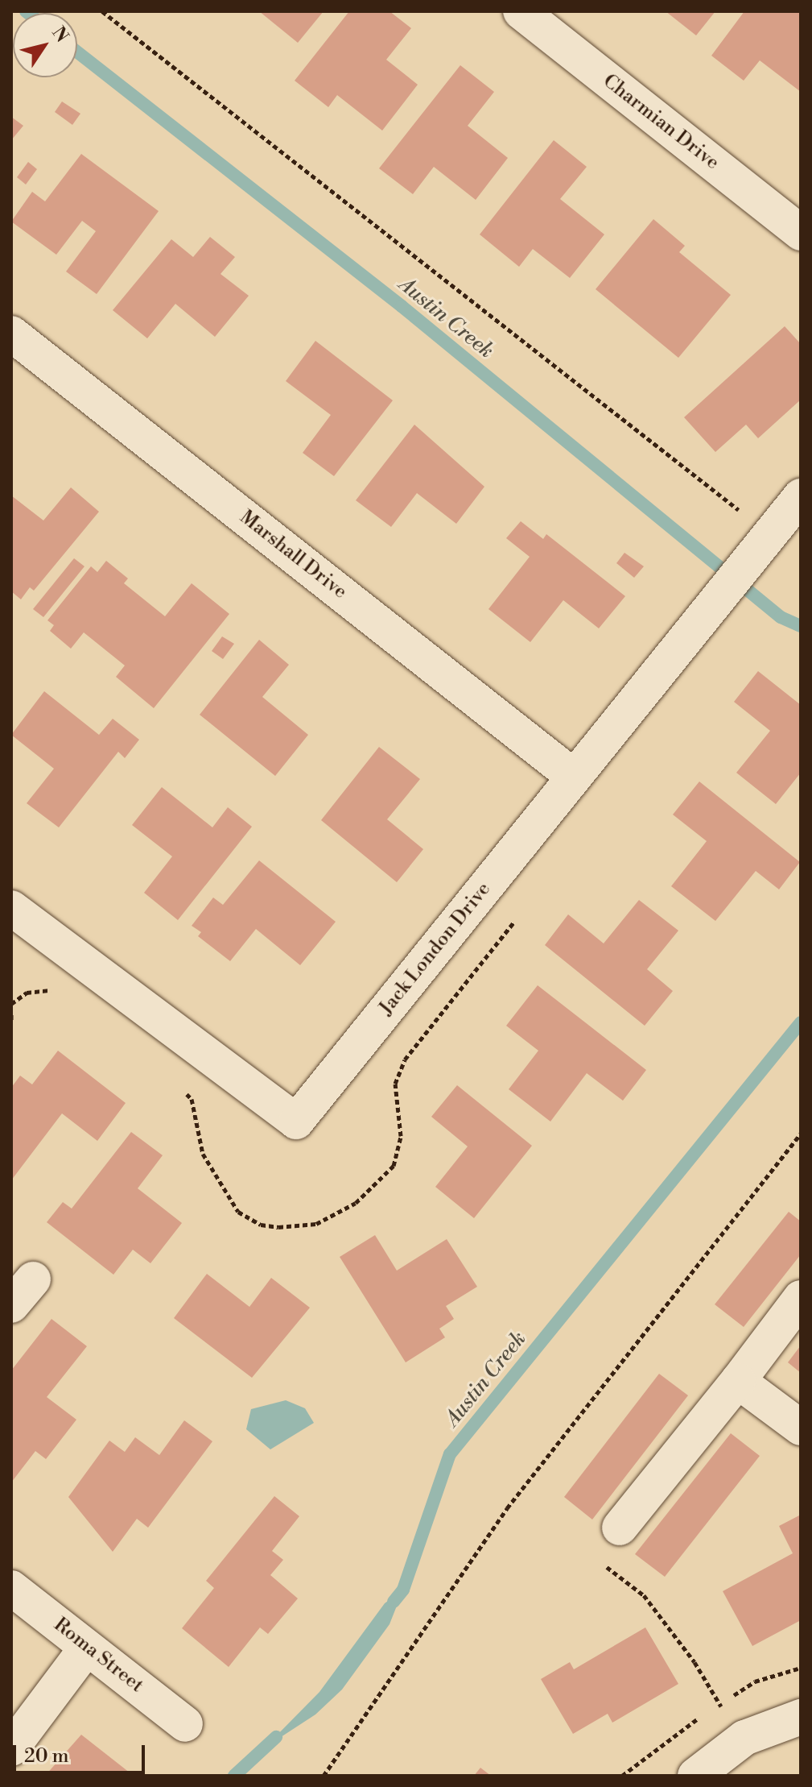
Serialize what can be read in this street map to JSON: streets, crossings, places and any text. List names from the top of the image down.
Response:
{
  "streets": {
    "street": [
      "Charmian Drive",
      "Marshall Drive",
      "Jack London Drive",
      "Roma Street"
    ]
  },
  "crossings": [
    ["Marshall Drive", "Jack London Drive"]
  ],
  "water": ["Austin Creek"],
  "scale_bar": "20 m",
  "north": "top right"
}
